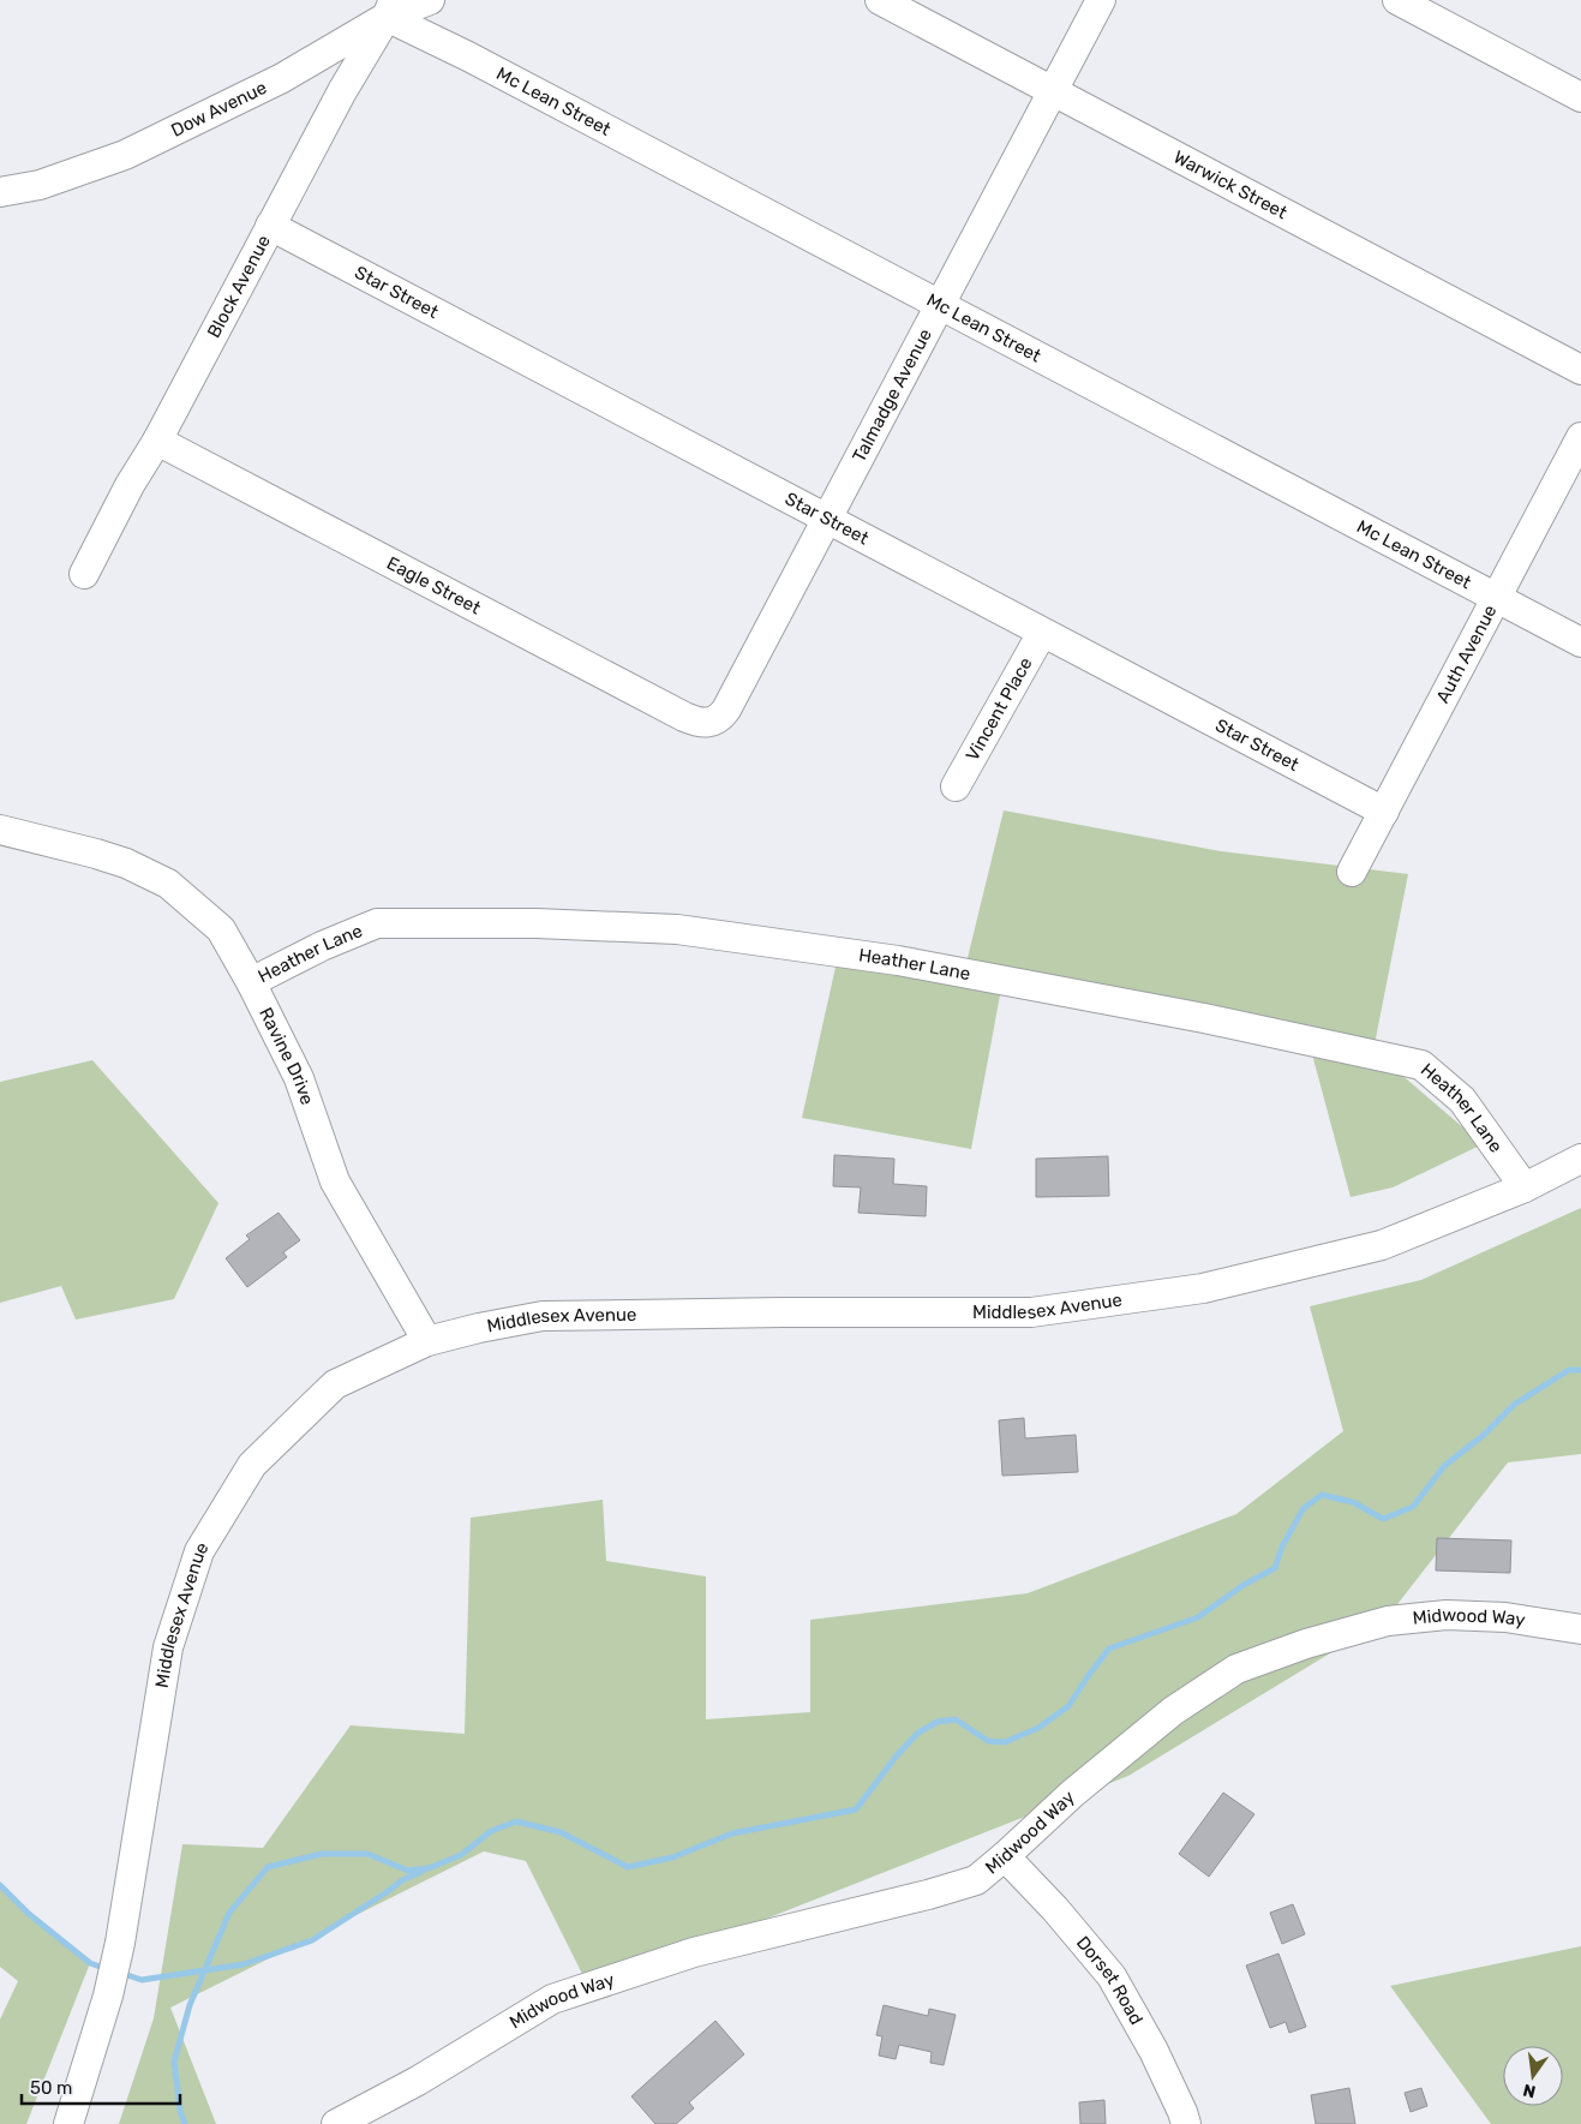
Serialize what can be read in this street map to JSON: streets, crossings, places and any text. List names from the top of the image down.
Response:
{
  "streets": {
    "street": [
      "Mc Lean Street",
      "Dow Avenue",
      "Warwick Street",
      "Block Avenue",
      "Star Street",
      "Talmadge Avenue",
      "Eagle Street",
      "Auth Avenue",
      "Vincent Place",
      "Heather Lane",
      "Ravine Drive",
      "Middlesex Avenue",
      "Midwood Way",
      "Dorset Road"
    ]
  },
  "crossings": [
    ["Mc Lean Street", "Dow Avenue"],
    ["Mc Lean Street", "Block Avenue"],
    ["Mc Lean Street", "Talmadge Avenue"],
    ["Mc Lean Street", "Auth Avenue"],
    ["Dow Avenue", "Block Avenue"],
    ["Warwick Street", "Talmadge Avenue"],
    ["Block Avenue", "Star Street"],
    ["Block Avenue", "Eagle Street"],
    ["Star Street", "Talmadge Avenue"],
    ["Star Street", "Auth Avenue"],
    ["Star Street", "Vincent Place"],
    ["Talmadge Avenue", "Eagle Street"],
    ["Heather Lane", "Ravine Drive"],
    ["Heather Lane", "Middlesex Avenue"],
    ["Ravine Drive", "Middlesex Avenue"],
    ["Midwood Way", "Dorset Road"]
  ],
  "scale_bar": "50 m",
  "north": "bottom"
}
